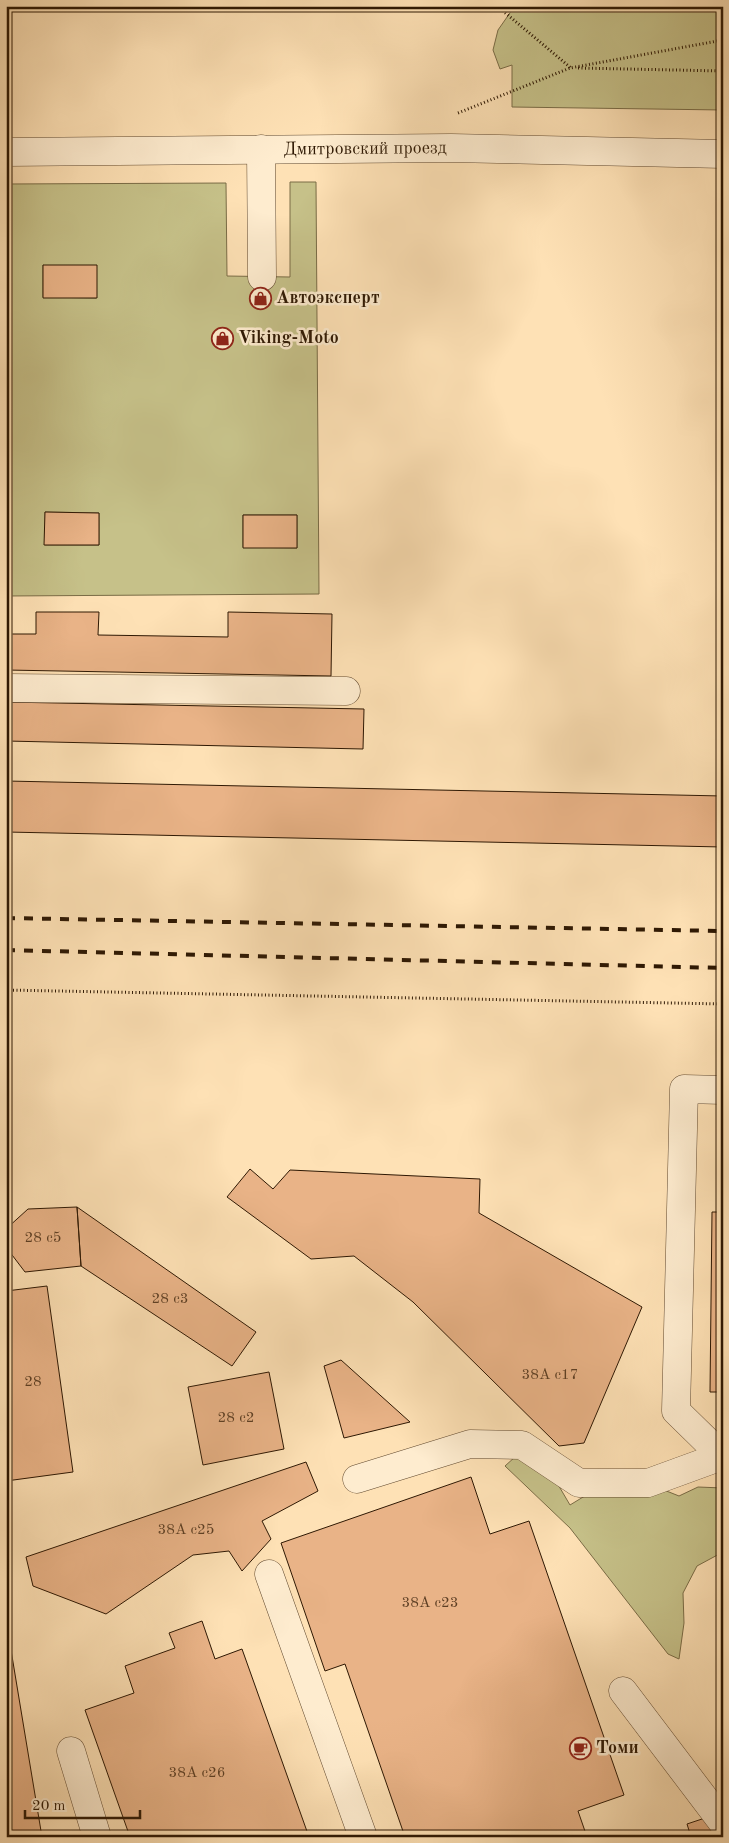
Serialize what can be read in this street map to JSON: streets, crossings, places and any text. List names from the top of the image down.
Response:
{
  "streets": {
    "street": ["Дмитровский проезд"]
  },
  "places": {
    "shop": ["Автоэксперт", "Viking-Moto"],
    "cafe": ["Томи"]
  },
  "house_numbers": [
    "28 с5",
    "28 с3",
    "38А с17",
    "28",
    "28 с2",
    "38А с25",
    "38А с23",
    "38А с26"
  ],
  "scale_bar": "20 m"
}
